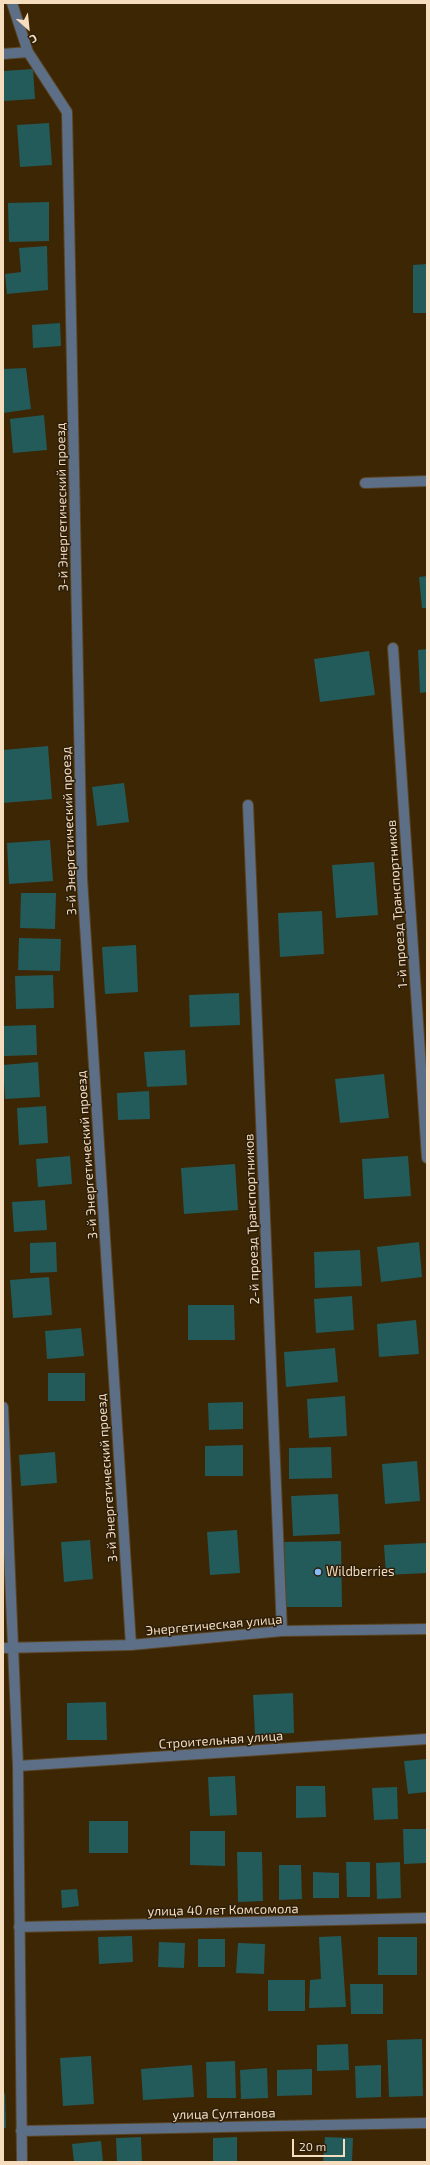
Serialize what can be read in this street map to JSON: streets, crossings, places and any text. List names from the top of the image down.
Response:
{
  "streets": {
    "street": [
      "3-й Энергетический проезд",
      "1-й проезд Транспортников",
      "2-й проезд Транспортников",
      "Энергетическая улица",
      "Строительная улица",
      "улица 40 лет Комсомола",
      "улица Султанова"
    ]
  },
  "crossings": [
    ["3-й Энергетический проезд", "Энергетическая улица"],
    ["2-й проезд Транспортников", "Энергетическая улица"]
  ],
  "places": ["Wildberries"],
  "scale_bar": "20 m",
  "north": "bottom right"
}
